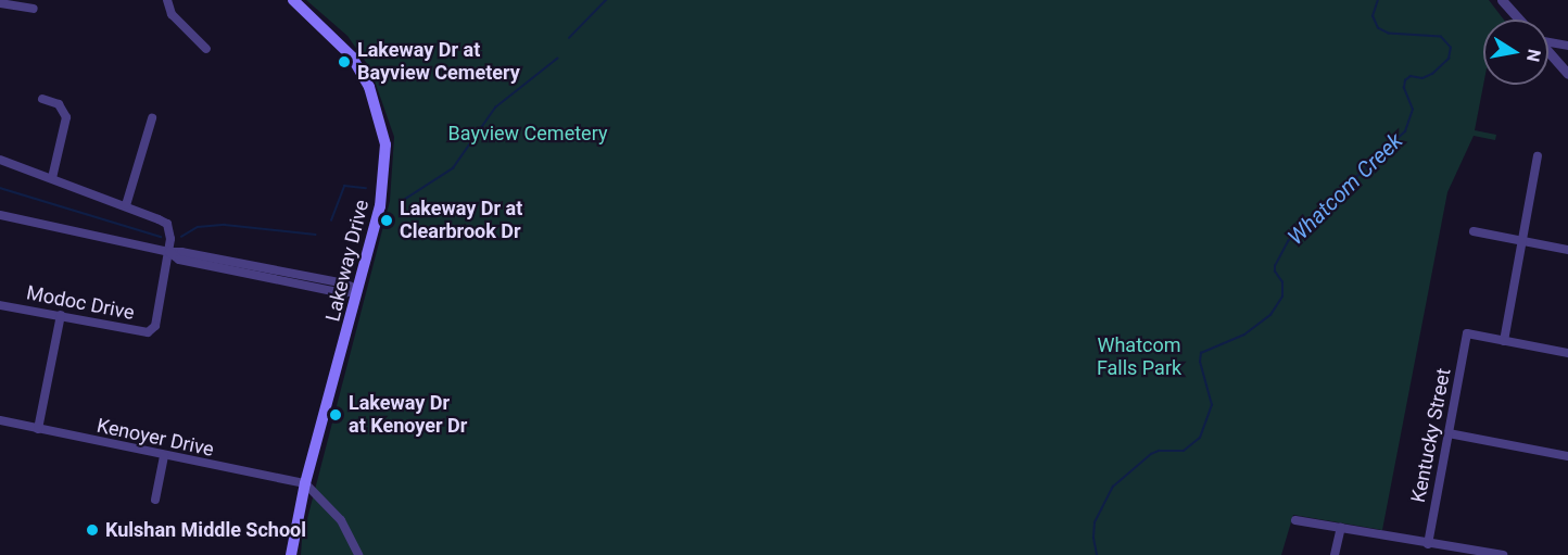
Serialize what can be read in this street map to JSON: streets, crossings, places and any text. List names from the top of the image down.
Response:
{
  "streets": {
    "main road": ["Lakeway Drive"],
    "street": ["Modoc Drive", "Kentucky Street", "Kenoyer Drive"]
  },
  "crossings": [
    ["Lakeway Drive", "Kenoyer Drive"]
  ],
  "water": ["Whatcom Creek"],
  "parks": ["Bayview Cemetery", "Whatcom Falls Park"],
  "places": [
    "Lakeway Dr at Bayview Cemetery",
    "Lakeway Dr at Clearbrook Dr",
    "Lakeway Dr at Kenoyer Dr",
    "Kulshan Middle School"
  ],
  "north": "right"
}
